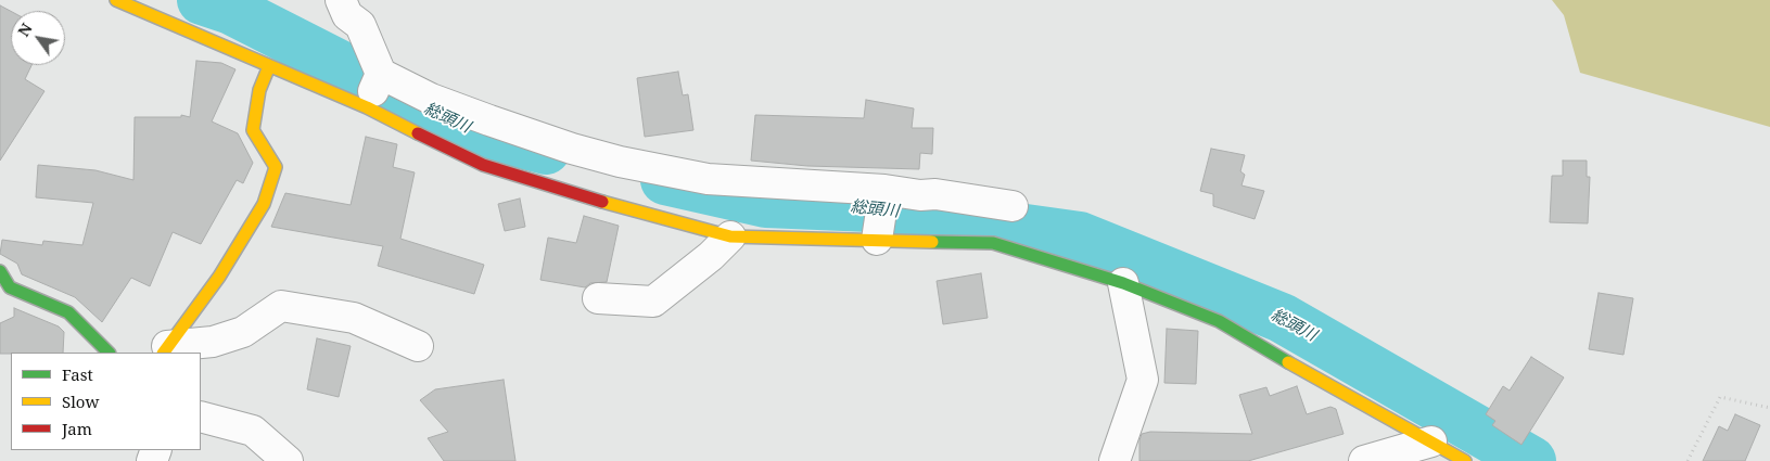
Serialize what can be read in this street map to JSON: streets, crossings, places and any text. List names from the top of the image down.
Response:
{
  "water": ["総頭川"],
  "legend": ["Fast", "Slow", "Jam"],
  "north": "top left"
}
